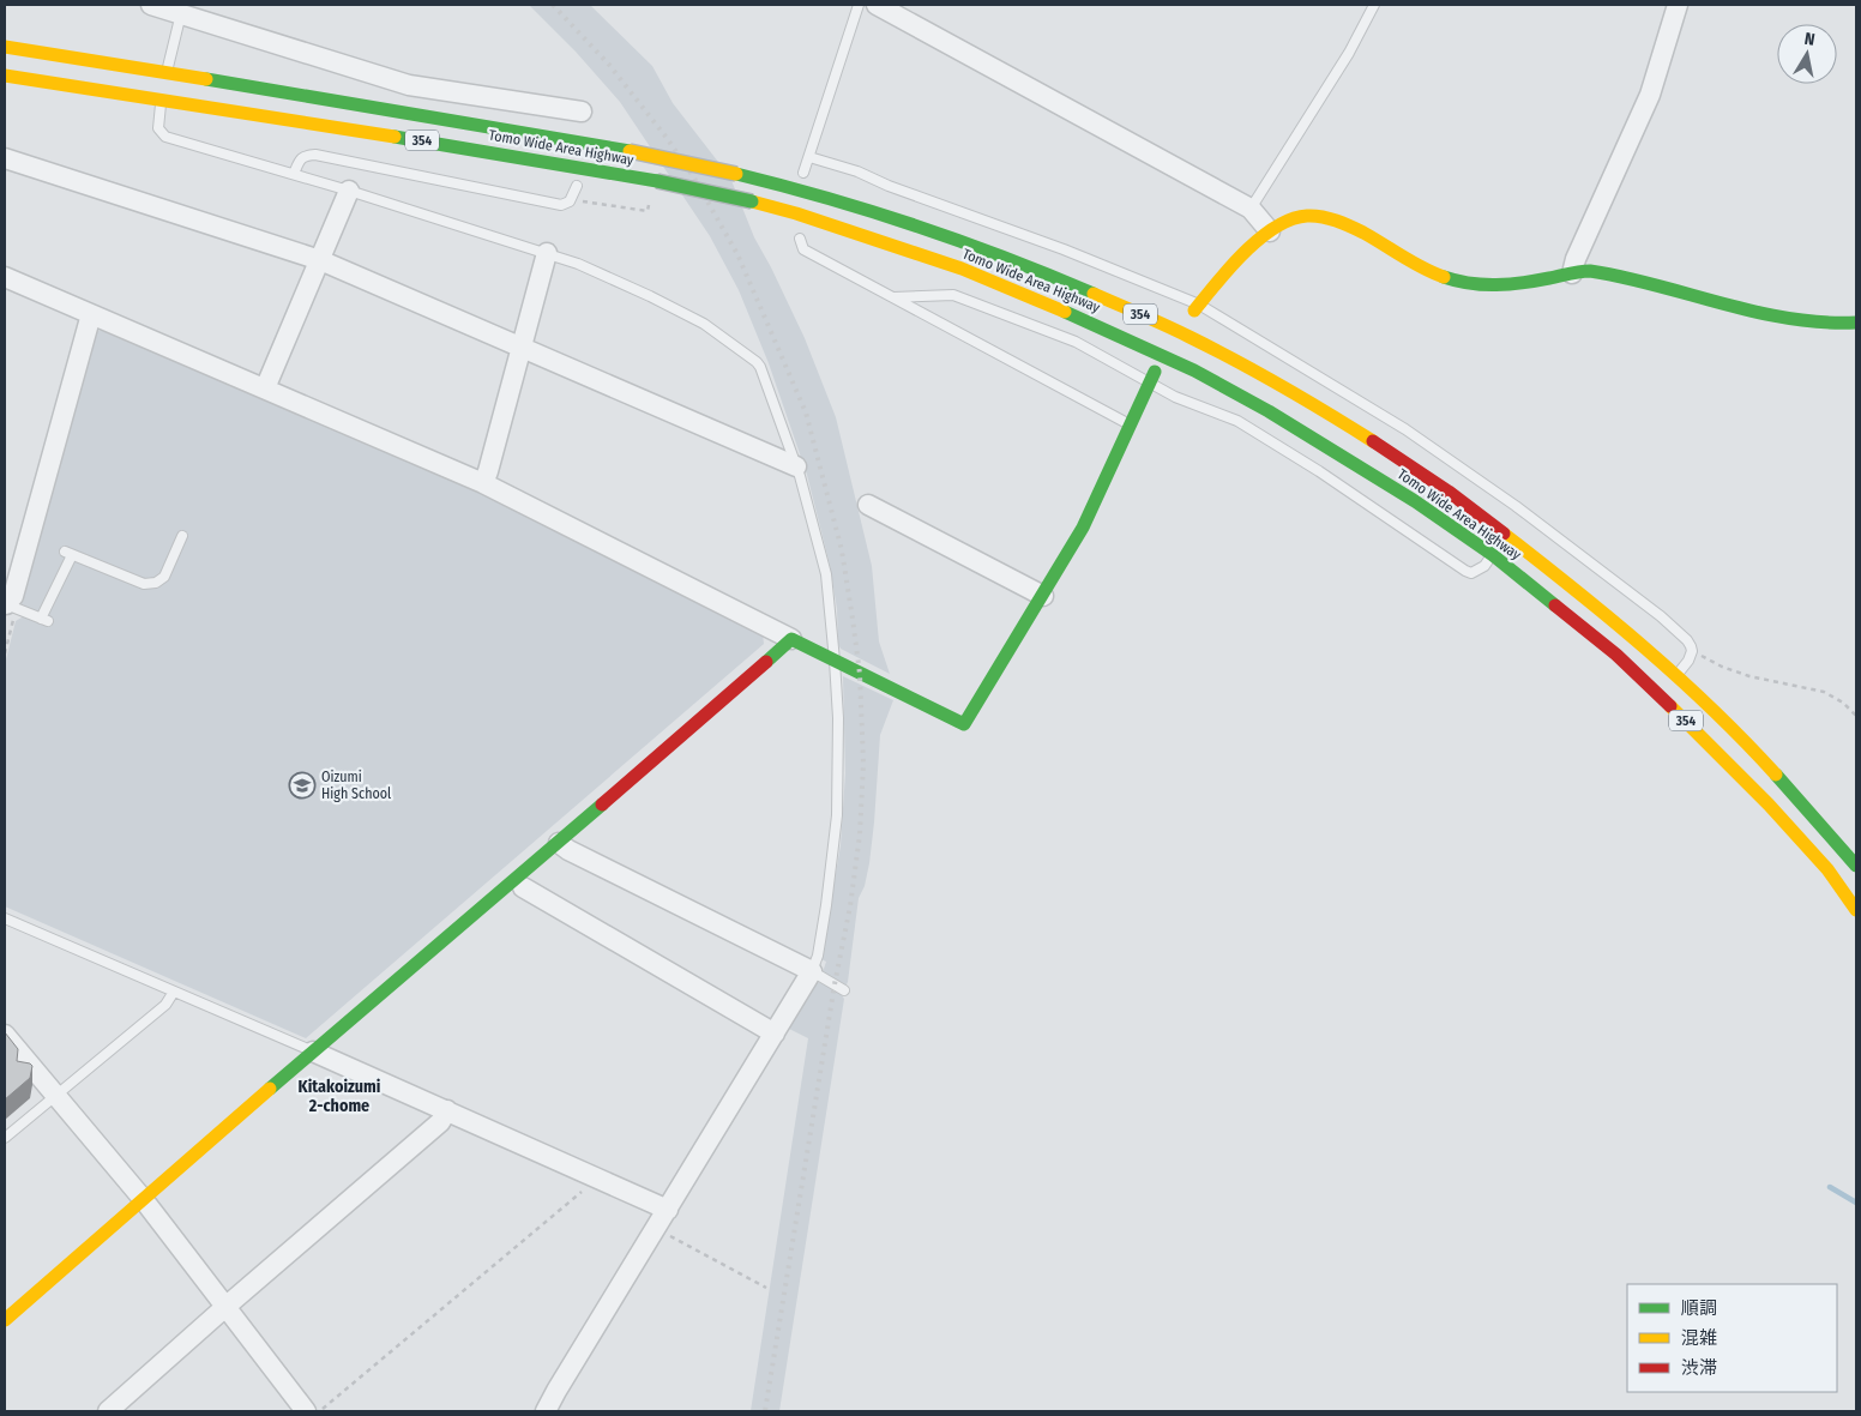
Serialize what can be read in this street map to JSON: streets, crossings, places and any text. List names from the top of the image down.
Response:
{
  "streets": {
    "main road": ["354", "Tomo Wide Area Highway"]
  },
  "districts": ["Kitakoizumi 2-chome"],
  "places": {
    "school or university": ["Oizumi High School"]
  },
  "legend": ["順調", "混雑", "渋滞"],
  "north": "top"
}
